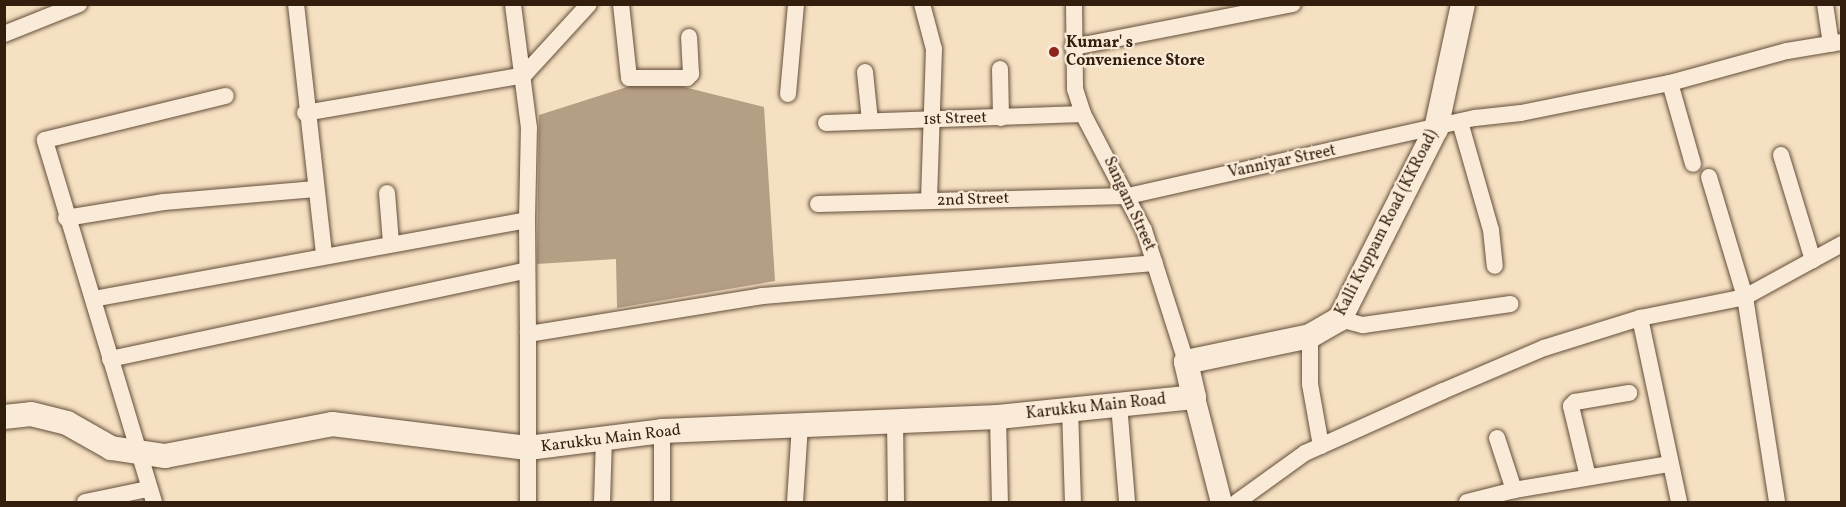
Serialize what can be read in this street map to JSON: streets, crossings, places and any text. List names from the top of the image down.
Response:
{
  "streets": {
    "main road": ["Kalli Kuppam Road (KKRoad)", "Karukku Main Road"],
    "street": [
      "1st Street",
      "Vanniyar Street",
      "2nd Street",
      "Sangam Street"
    ]
  },
  "crossings": [
    ["1st Street", "Sangam Street"],
    ["Vanniyar Street", "2nd Street"],
    ["Vanniyar Street", "Sangam Street"],
    ["Vanniyar Street", "Kalli Kuppam Road (KKRoad)"],
    ["2nd Street", "Sangam Street"],
    ["Sangam Street", "Kalli Kuppam Road (KKRoad)"]
  ],
  "places": ["Kumar' s Convenience Store"]
}
